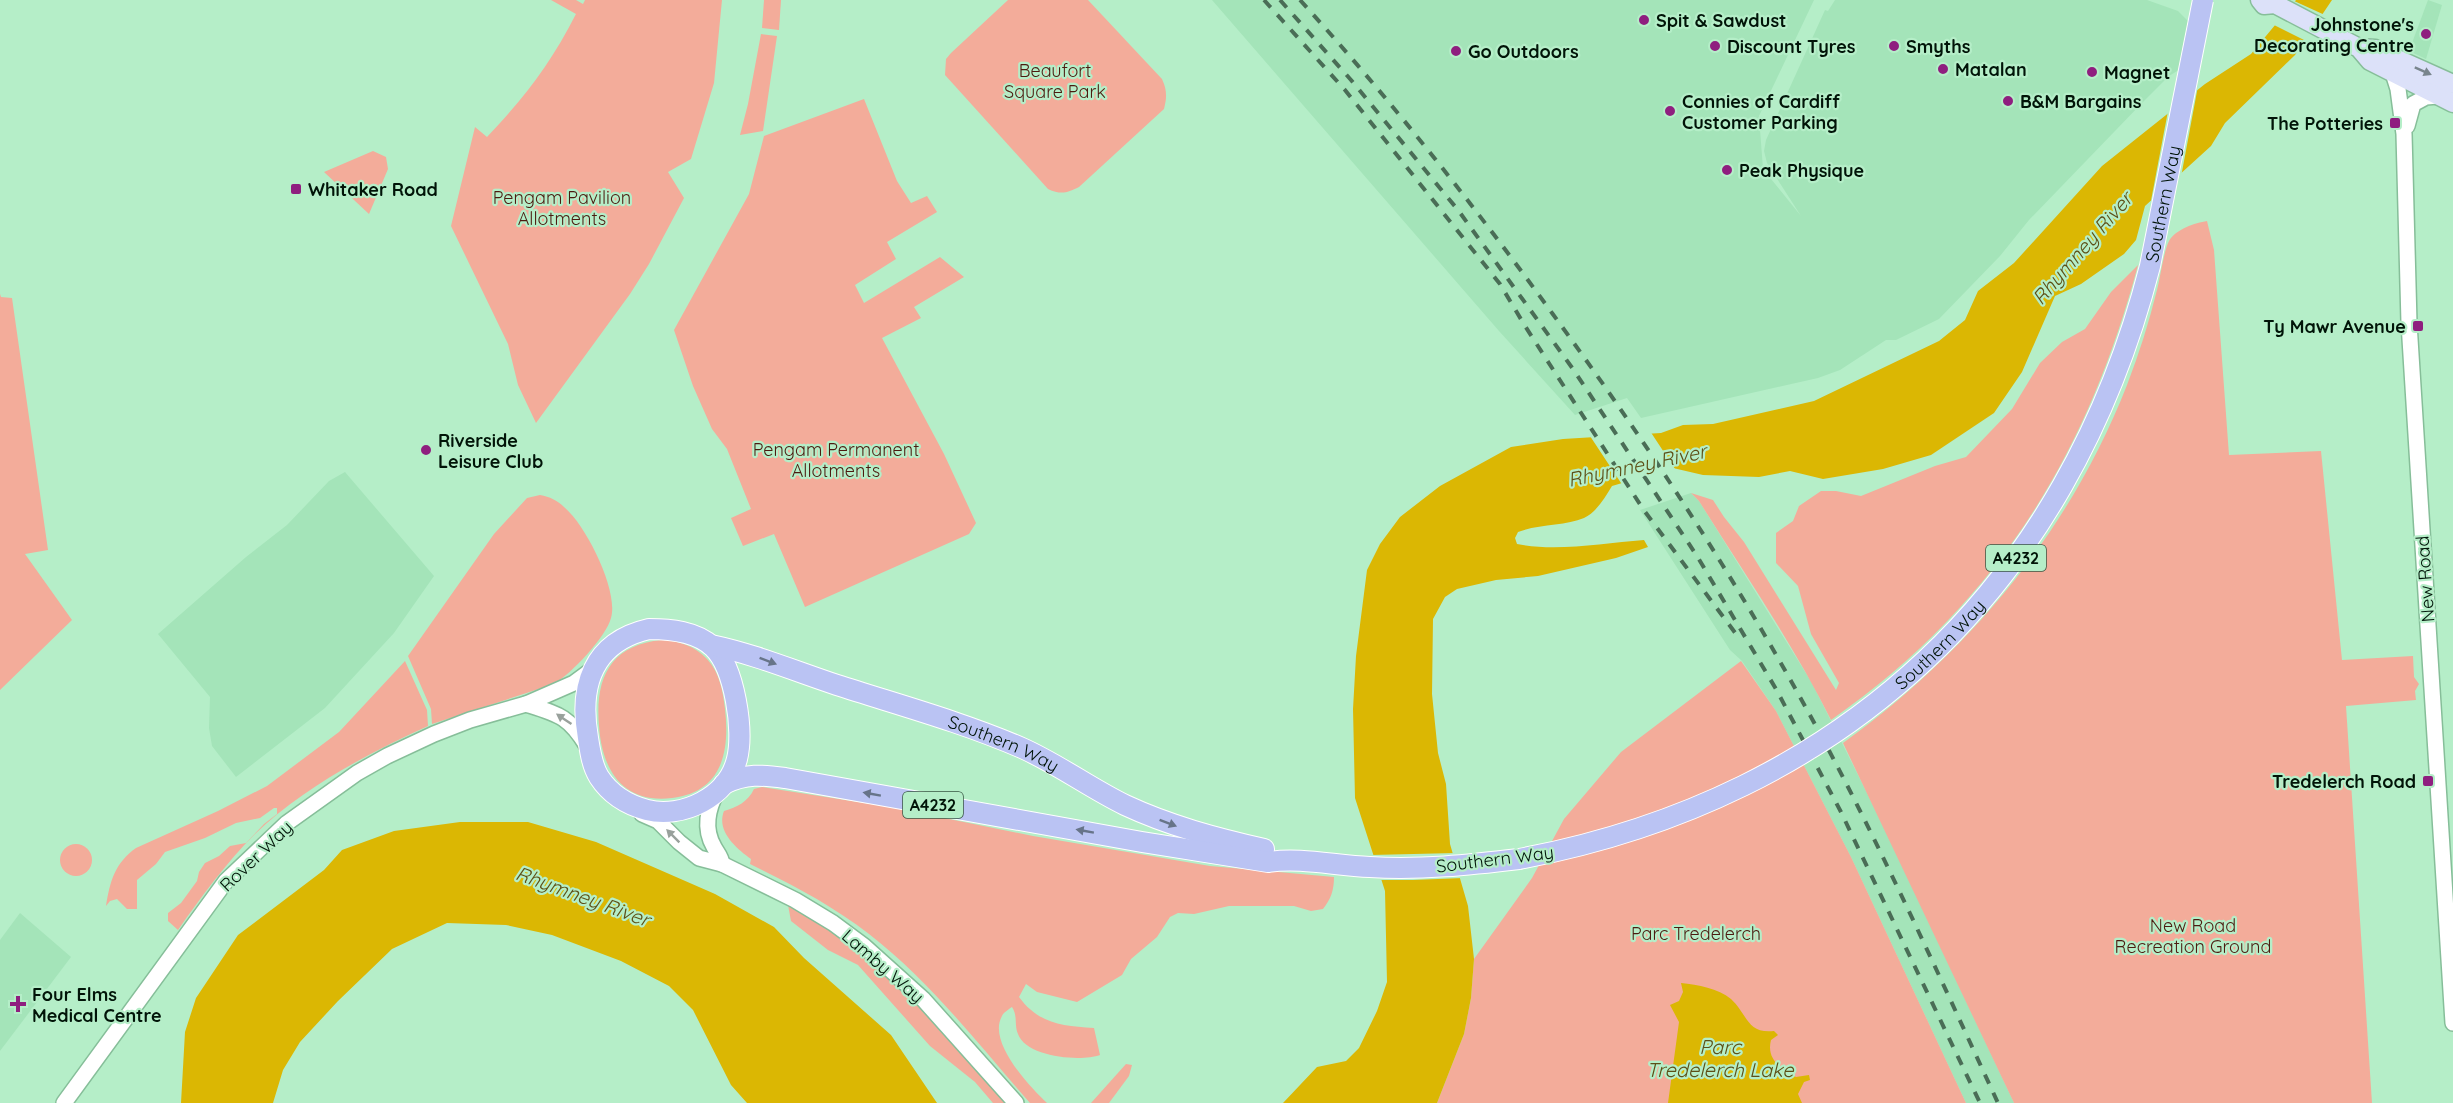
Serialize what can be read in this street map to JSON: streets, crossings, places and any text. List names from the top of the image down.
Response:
{
  "streets": {
    "main road": ["Southern Way", "A4232"],
    "street": ["New Road", "Rover Way", "Lamby Way"]
  },
  "crossings": [
    ["Southern Way", "Rover Way"],
    ["Southern Way", "Lamby Way"],
    ["Rover Way", "Lamby Way"]
  ],
  "water": ["Rhymney River", "Parc Tredelerch Lake"],
  "parks": [
    "Beaufort Square Park",
    "Pengam Pavilion Allotments",
    "Pengam Permanent Allotments",
    "New Road Recreation Ground",
    "Parc Tredelerch"
  ],
  "places": {
    "other": [
      "Spit & Sawdust",
      "Johnstone's Decorating Centre",
      "Discount Tyres",
      "Smyths",
      "Go Outdoors",
      "Matalan",
      "Magnet",
      "B&M Bargains",
      "Connies of Cardiff Customer Parking",
      "Peak Physique",
      "Riverside Leisure Club"
    ],
    "transit": [
      "The Potteries",
      "Whitaker Road",
      "Ty Mawr Avenue",
      "Tredelerch Road"
    ],
    "health": ["Four Elms Medical Centre"]
  }
}
